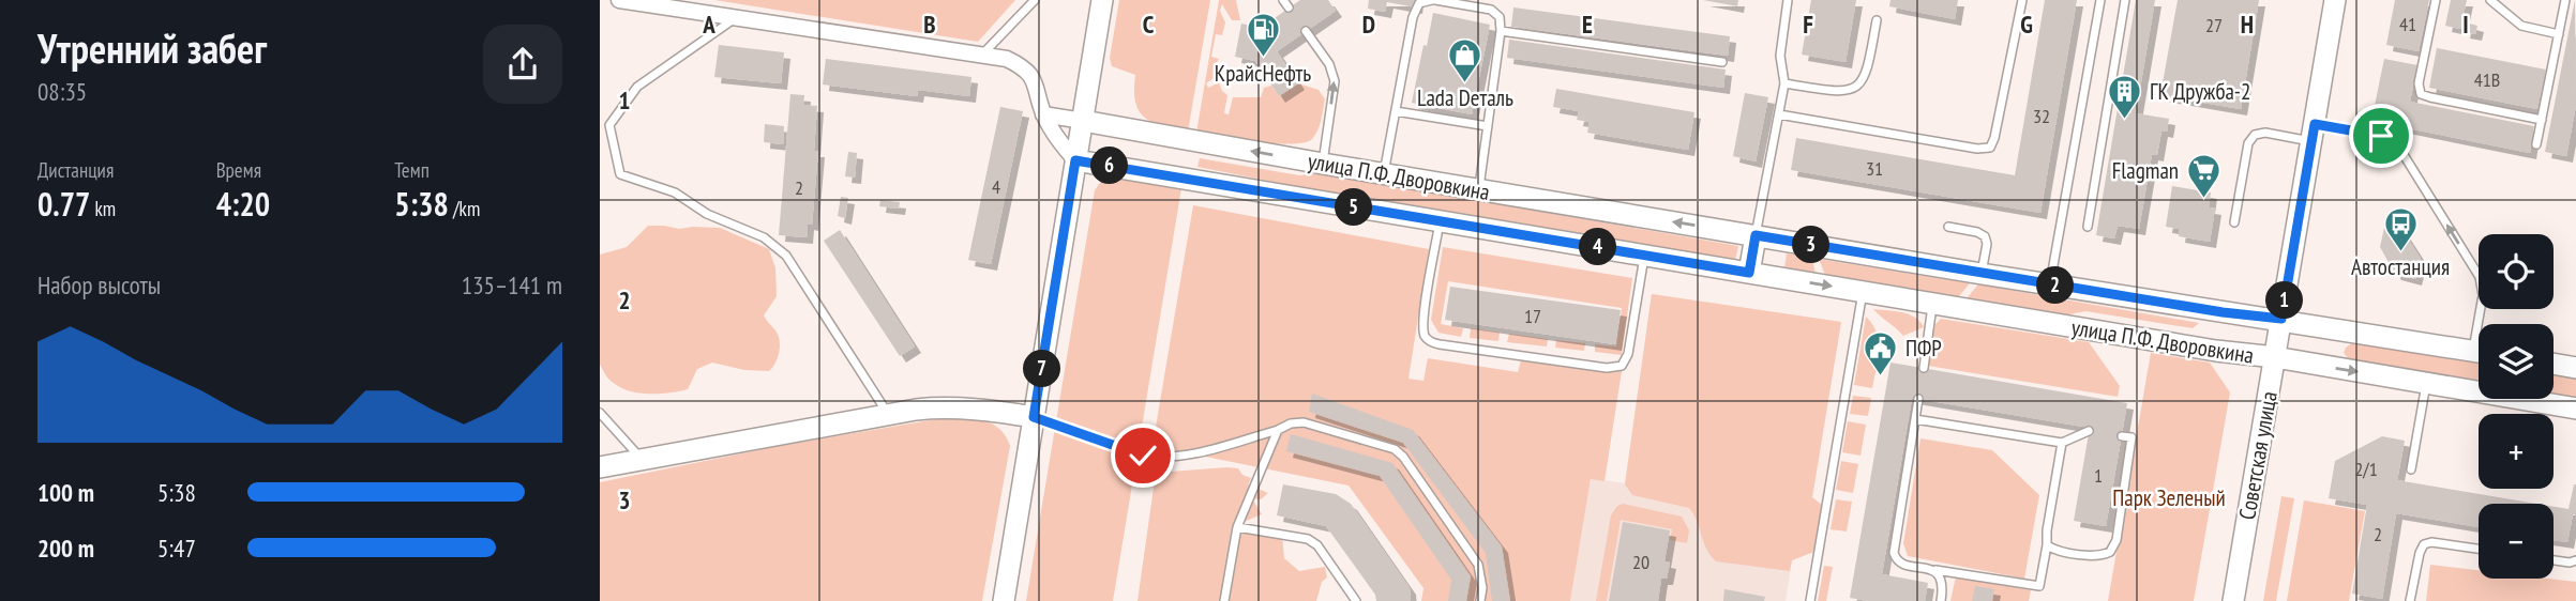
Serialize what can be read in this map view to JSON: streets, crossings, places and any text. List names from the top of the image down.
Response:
{
  "streets": {
    "street": ["улица П.Ф. Дворовкина", "Советская улица"]
  },
  "crossings": [
    ["улица П.Ф. Дворовкина", "Советская улица"]
  ],
  "parks": ["Парк Зеленый"],
  "places": {
    "fuel station": ["КрайсНефть"],
    "shop": ["Lada Dеталь"],
    "building": ["ГК Дружба-2"],
    "supermarket": ["Flagman"],
    "bus stop": ["Автостанция"],
    "public building": ["ПФР"]
  },
  "house_numbers": [
    "41",
    "27",
    "41В",
    "32",
    "31",
    "4",
    "2",
    "17",
    "2/1",
    "1",
    "2",
    "20"
  ],
  "page": {
    "heading": ["Утренний забег", "08:35"],
    "stats": [
      ["Дистанция", "0.77 km"],
      ["Время", "4:20"],
      ["Темп", "5:38 /km"]
    ],
    "pins": [
      "6",
      "5",
      "3",
      "4",
      "2",
      "1",
      "7"
    ],
    "map_buttons": ["+", "−"],
    "chart": ["Набор высоты", "135–141 m"],
    "list": [
      {
        "name": "100 m",
        "note": "5:38"
      },
      {
        "name": "200 m",
        "note": "5:47"
      }
    ]
  },
  "grid": {
    "columns": [
      "A",
      "B",
      "C",
      "D",
      "E",
      "F",
      "G",
      "H",
      "I"
    ],
    "rows": ["1", "2", "3"]
  }
}
